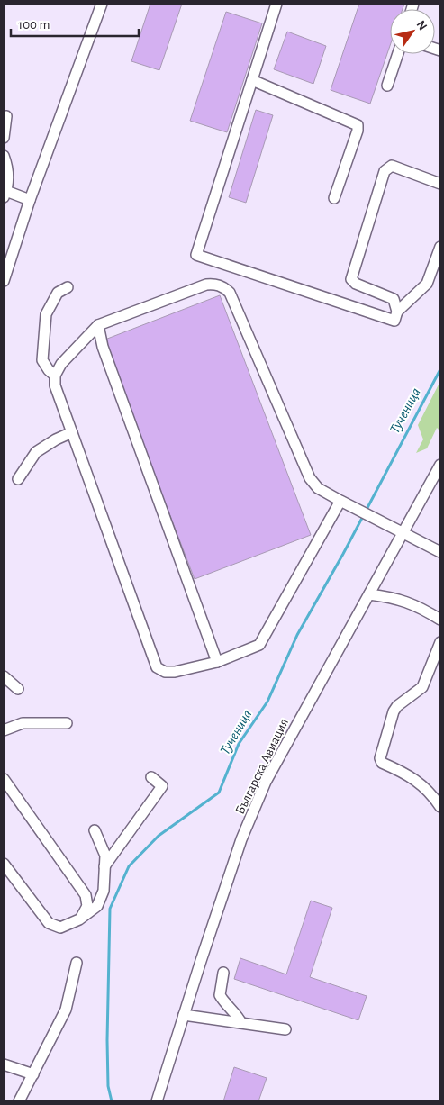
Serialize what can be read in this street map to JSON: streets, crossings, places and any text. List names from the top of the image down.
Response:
{
  "streets": {
    "street": ["Българска Авиация"]
  },
  "water": ["Тученица"],
  "scale_bar": "100 m",
  "north": "top right"
}
